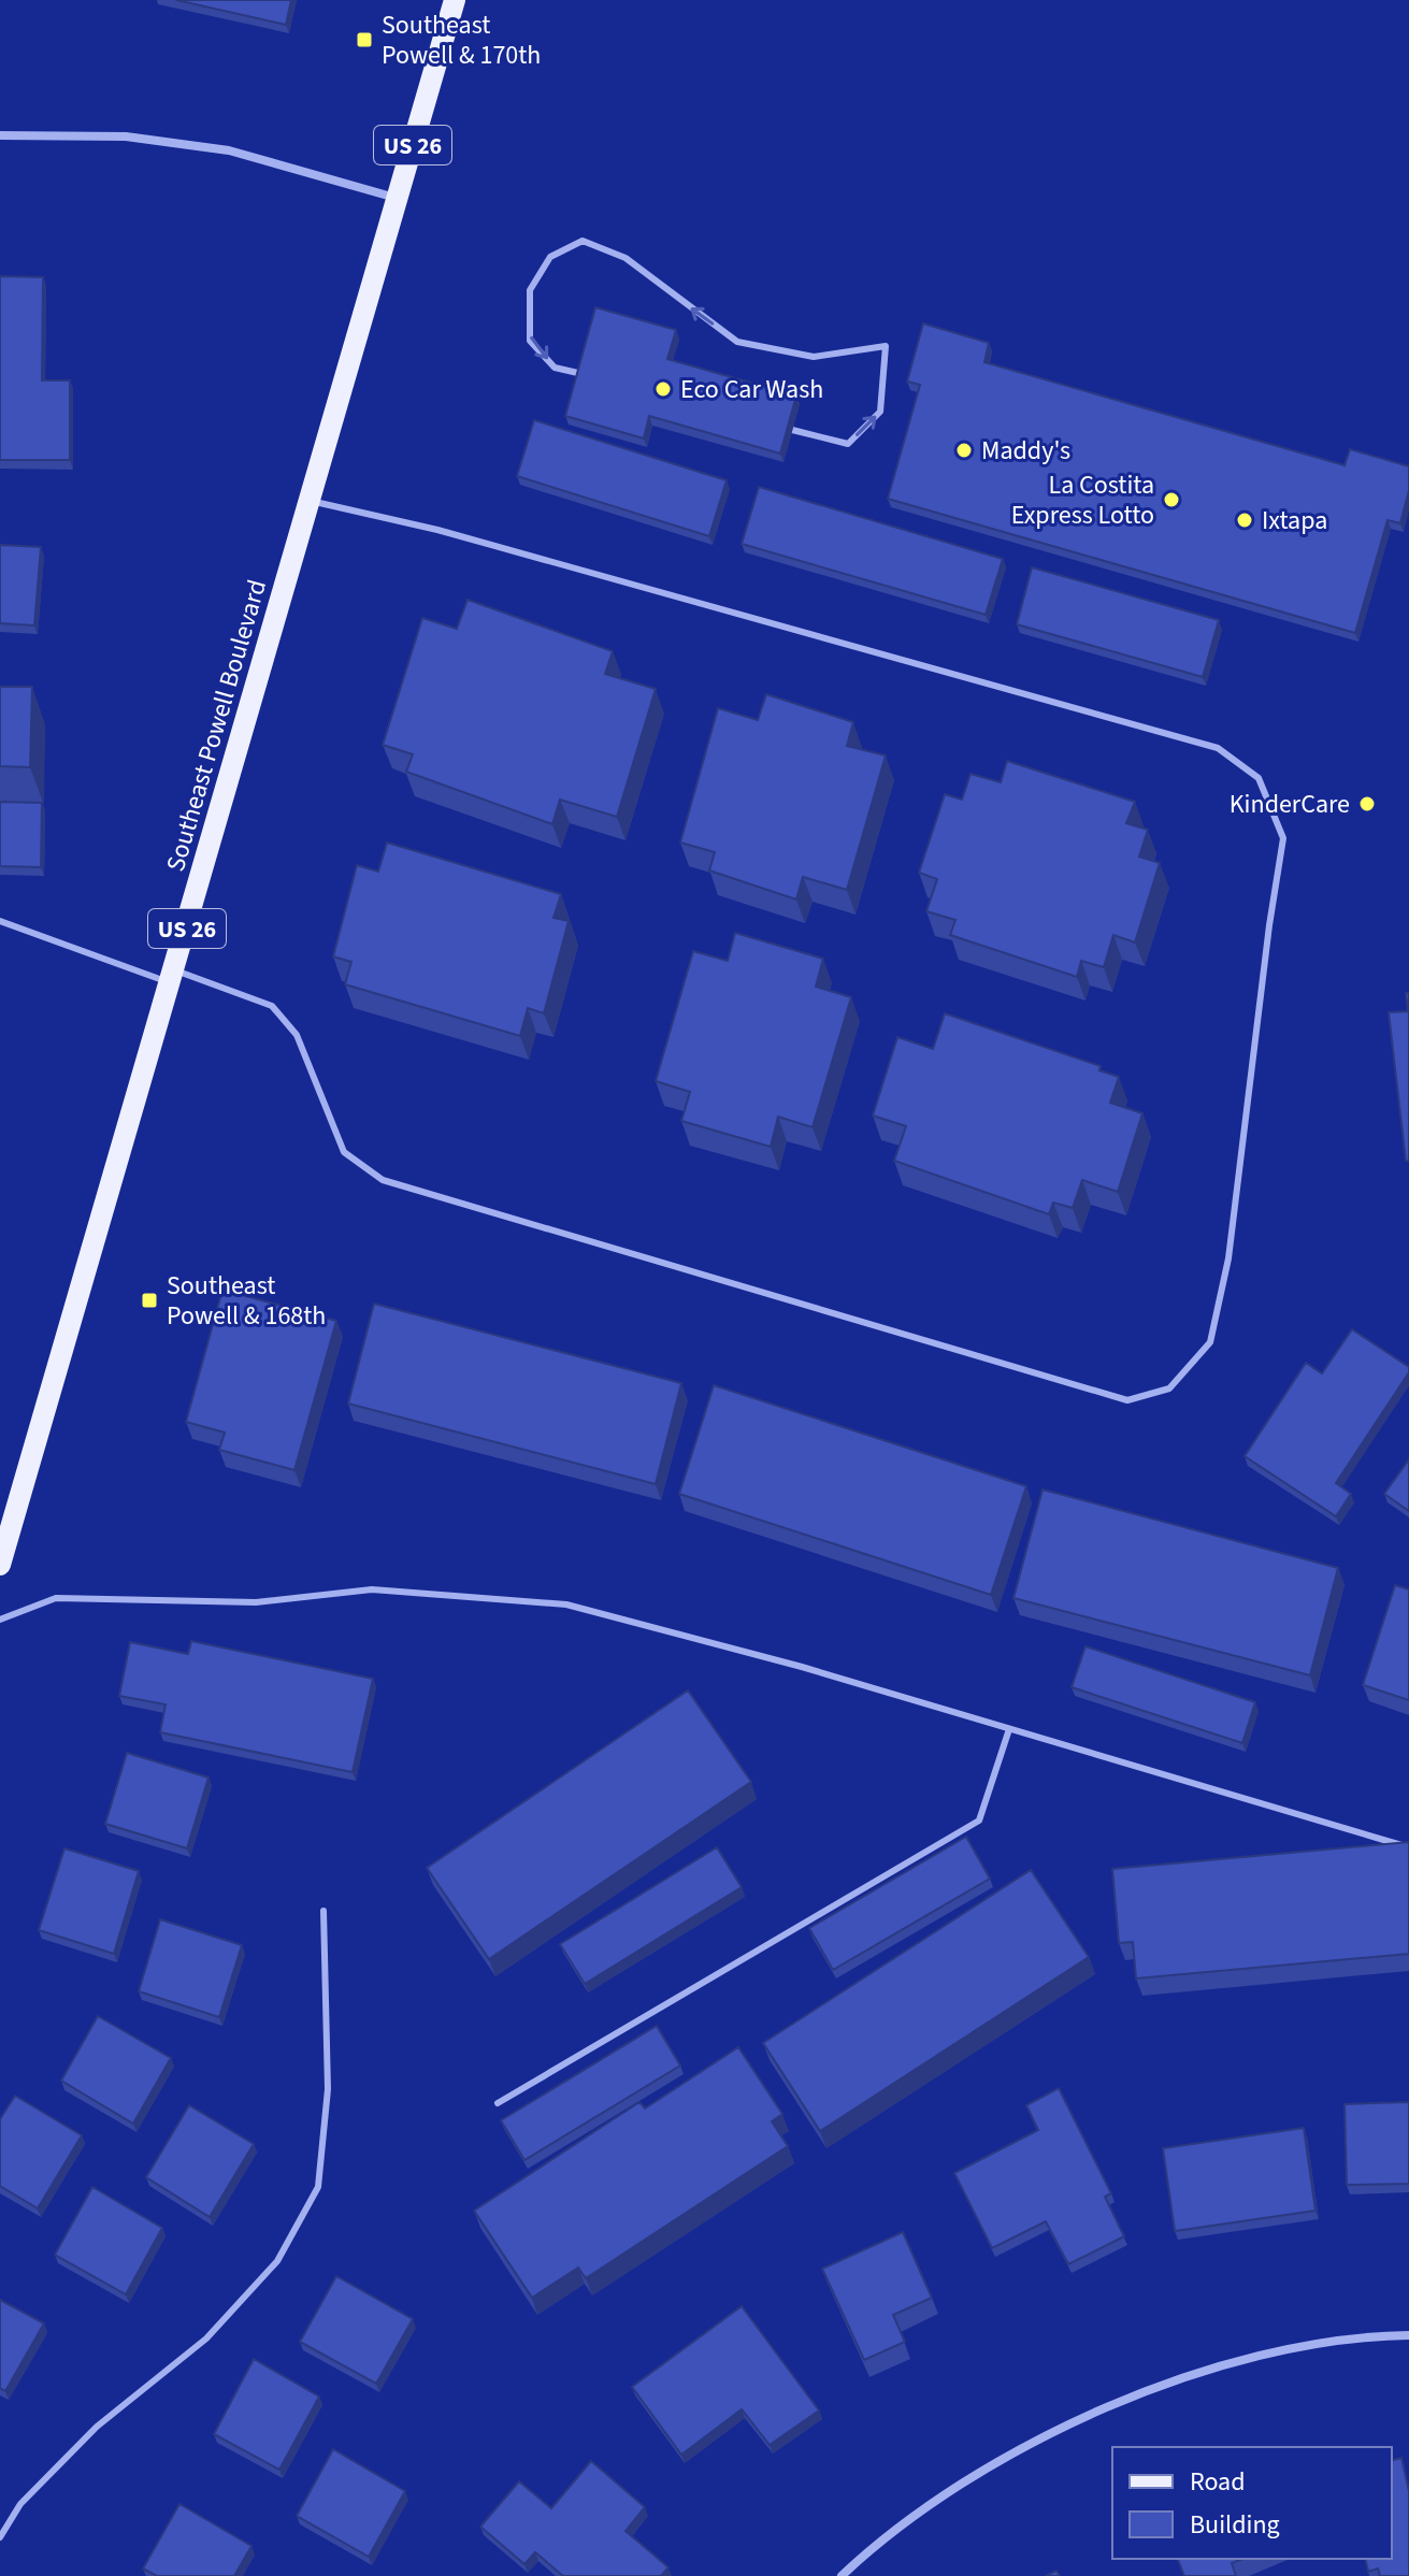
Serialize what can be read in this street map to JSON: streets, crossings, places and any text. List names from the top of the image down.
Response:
{
  "streets": {
    "main road": ["US 26", "Southeast Powell Boulevard"]
  },
  "places": {
    "transit": ["Southeast Powell & 170th", "Southeast Powell & 168th"],
    "other": [
      "Eco Car Wash",
      "Maddy's",
      "La Costita Express Lotto",
      "Ixtapa",
      "KinderCare"
    ]
  },
  "legend": ["Road", "Building"]
}
